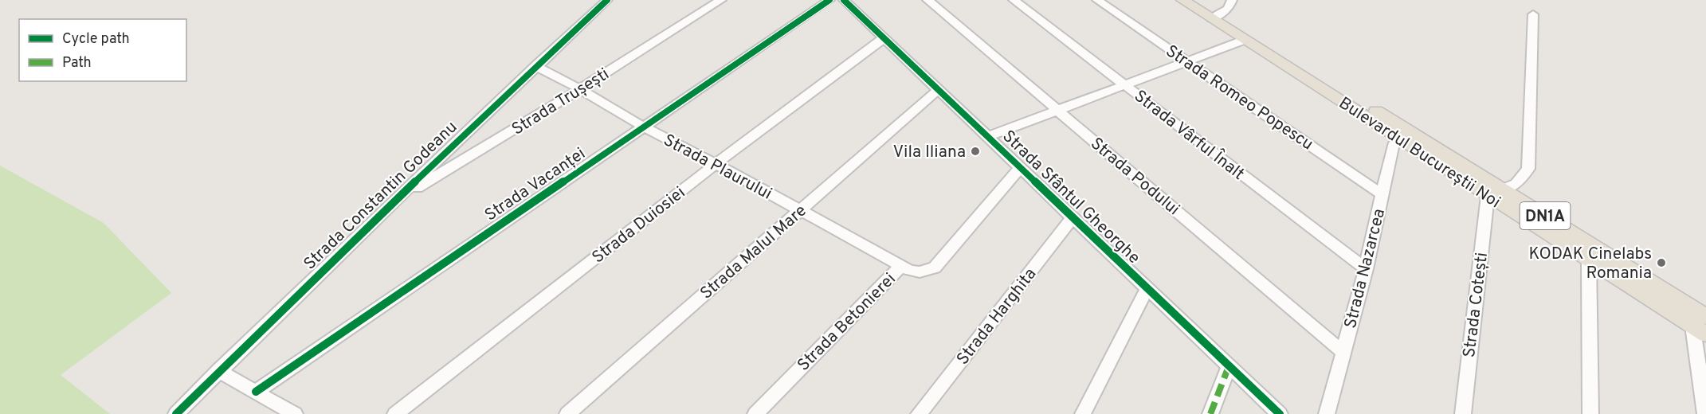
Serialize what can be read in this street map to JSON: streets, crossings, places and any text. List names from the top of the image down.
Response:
{
  "streets": {
    "main road": ["Bulevardul Bucureștii Noi", "DN1A"],
    "street": [
      "Strada Romeo Popescu",
      "Strada Trușești",
      "Strada Vârful Înalt",
      "Strada Plaurului",
      "Strada Podului",
      "Strada Vacanței",
      "Strada Constantin Godeanu",
      "Strada Sfântul Gheorghe",
      "Strada Duiosiei",
      "Strada Malul Mare",
      "Strada Nazarcea",
      "Strada Cotești",
      "Strada Harghita",
      "Strada Betonierei"
    ]
  },
  "crossings": [
    ["Strada Romeo Popescu", "Strada Nazarcea"],
    ["Strada Trușești", "Strada Plaurului"],
    ["Strada Trușești", "Strada Constantin Godeanu"],
    ["Strada Vârful Înalt", "Strada Nazarcea"],
    ["Bulevardul Bucureștii Noi", "Strada Nazarcea"],
    ["Bulevardul Bucureștii Noi", "Strada Cotești"],
    ["Strada Plaurului", "Strada Vacanței"],
    ["Strada Plaurului", "Strada Constantin Godeanu"],
    ["Strada Plaurului", "Strada Duiosiei"],
    ["Strada Plaurului", "Strada Malul Mare"],
    ["Strada Plaurului", "Strada Betonierei"],
    ["Strada Podului", "Strada Nazarcea"],
    ["Strada Sfântul Gheorghe", "Strada Duiosiei"],
    ["Strada Sfântul Gheorghe", "Strada Malul Mare"],
    ["Strada Sfântul Gheorghe", "Strada Harghita"],
    ["Strada Sfântul Gheorghe", "Strada Betonierei"]
  ],
  "places": ["Vila Iliana", "KODAK Cinelabs Romania"],
  "legend": ["Cycle path", "Path"]
}
